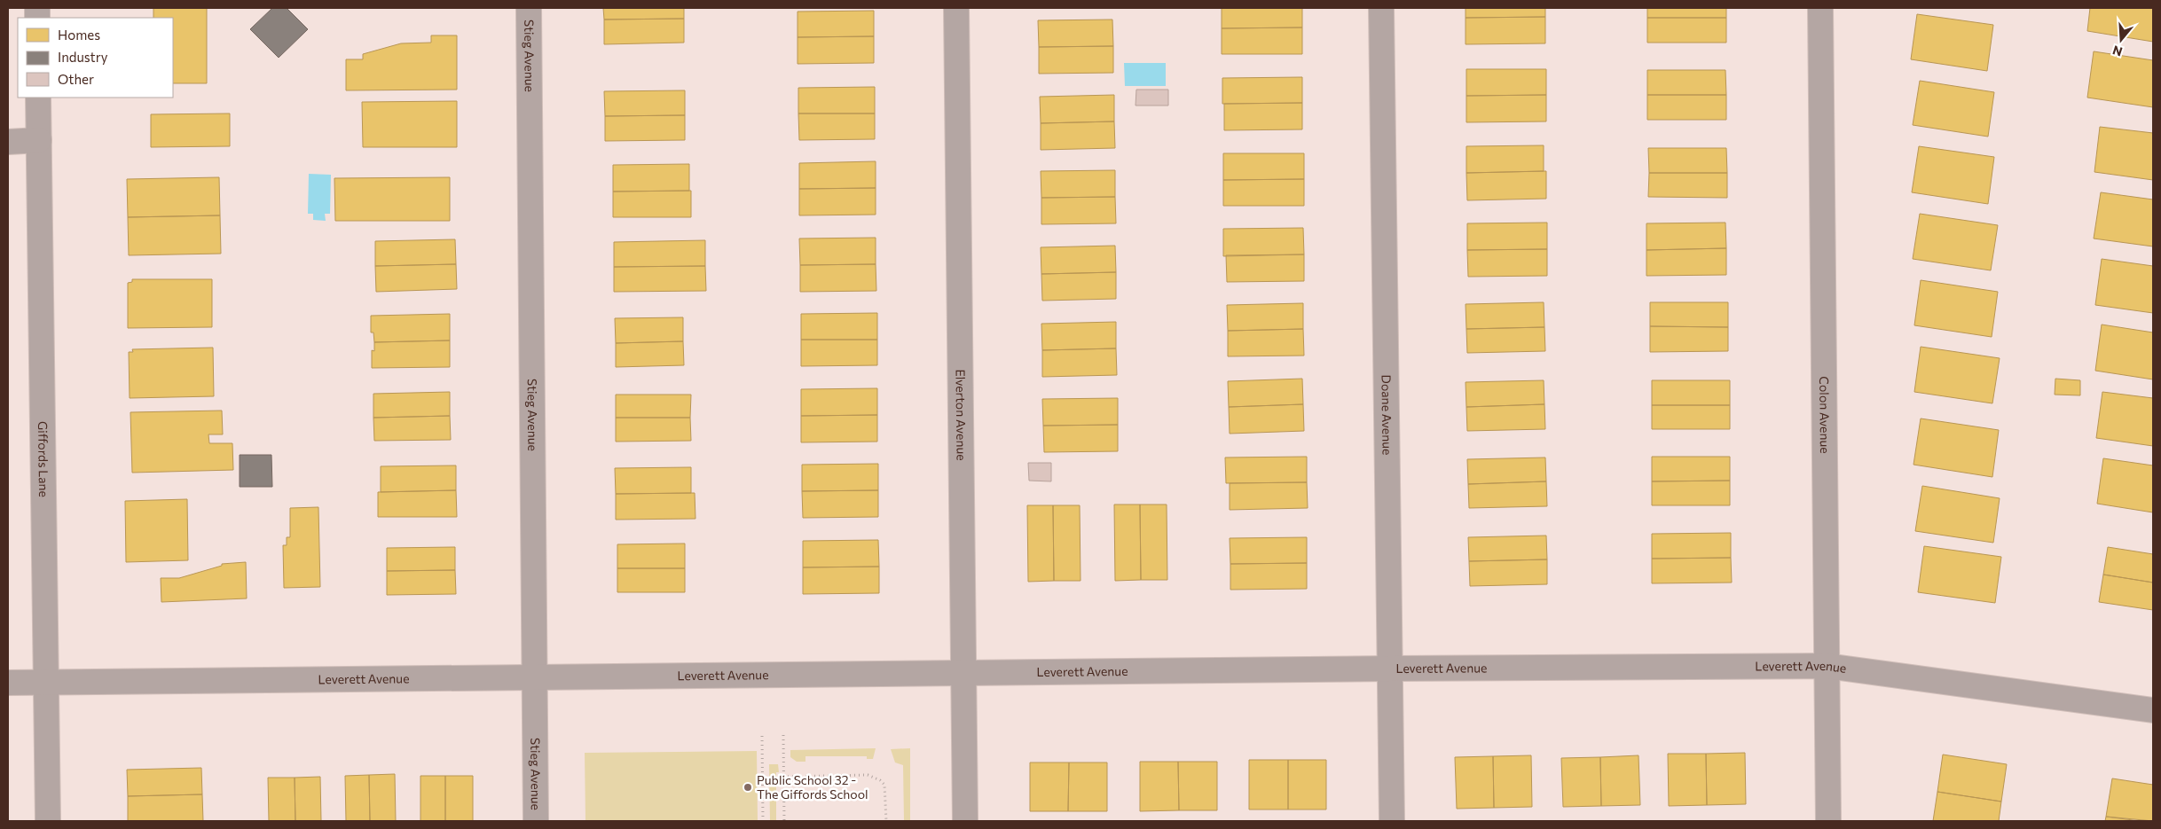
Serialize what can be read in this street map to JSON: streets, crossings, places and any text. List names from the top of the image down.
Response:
{
  "streets": {
    "street": [
      "Stieg Avenue",
      "Doane Avenue",
      "Colon Avenue",
      "Elverton Avenue",
      "Giffords Lane",
      "Leverett Avenue"
    ]
  },
  "crossings": [
    ["Stieg Avenue", "Leverett Avenue"],
    ["Doane Avenue", "Leverett Avenue"],
    ["Colon Avenue", "Leverett Avenue"],
    ["Elverton Avenue", "Leverett Avenue"],
    ["Giffords Lane", "Leverett Avenue"]
  ],
  "places": ["Public School 32 - The Giffords School"],
  "legend": ["Homes", "Industry", "Other"],
  "north": "bottom"
}
